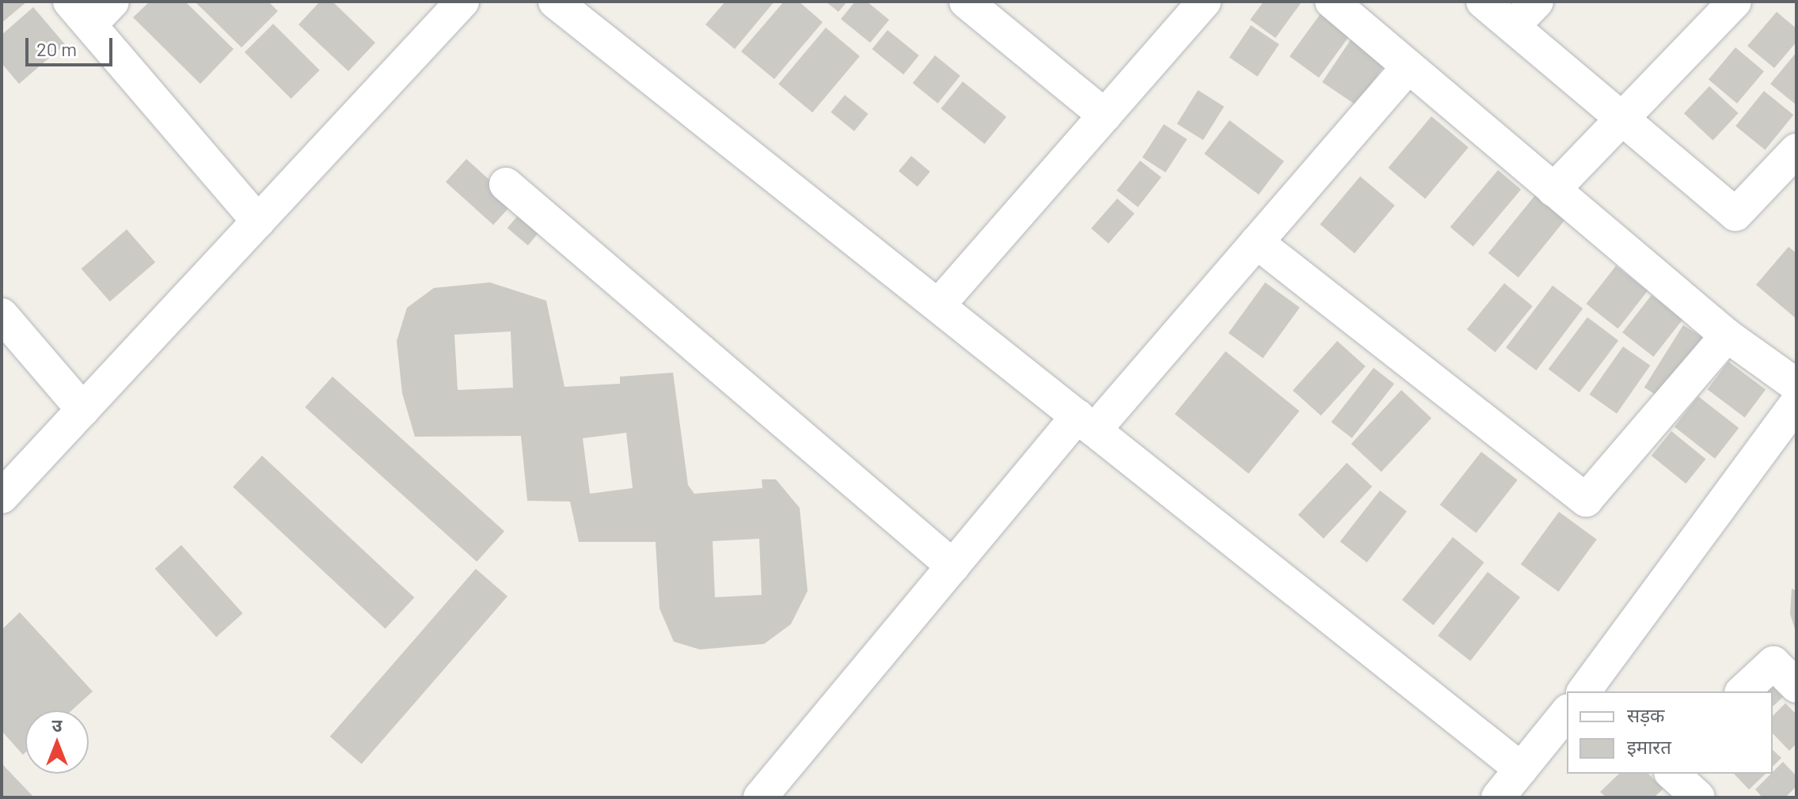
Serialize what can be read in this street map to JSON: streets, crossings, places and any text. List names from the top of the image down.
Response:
{
  "legend": ["सड़क", "इमारत"],
  "scale_bar": "20 m",
  "north": "top"
}
